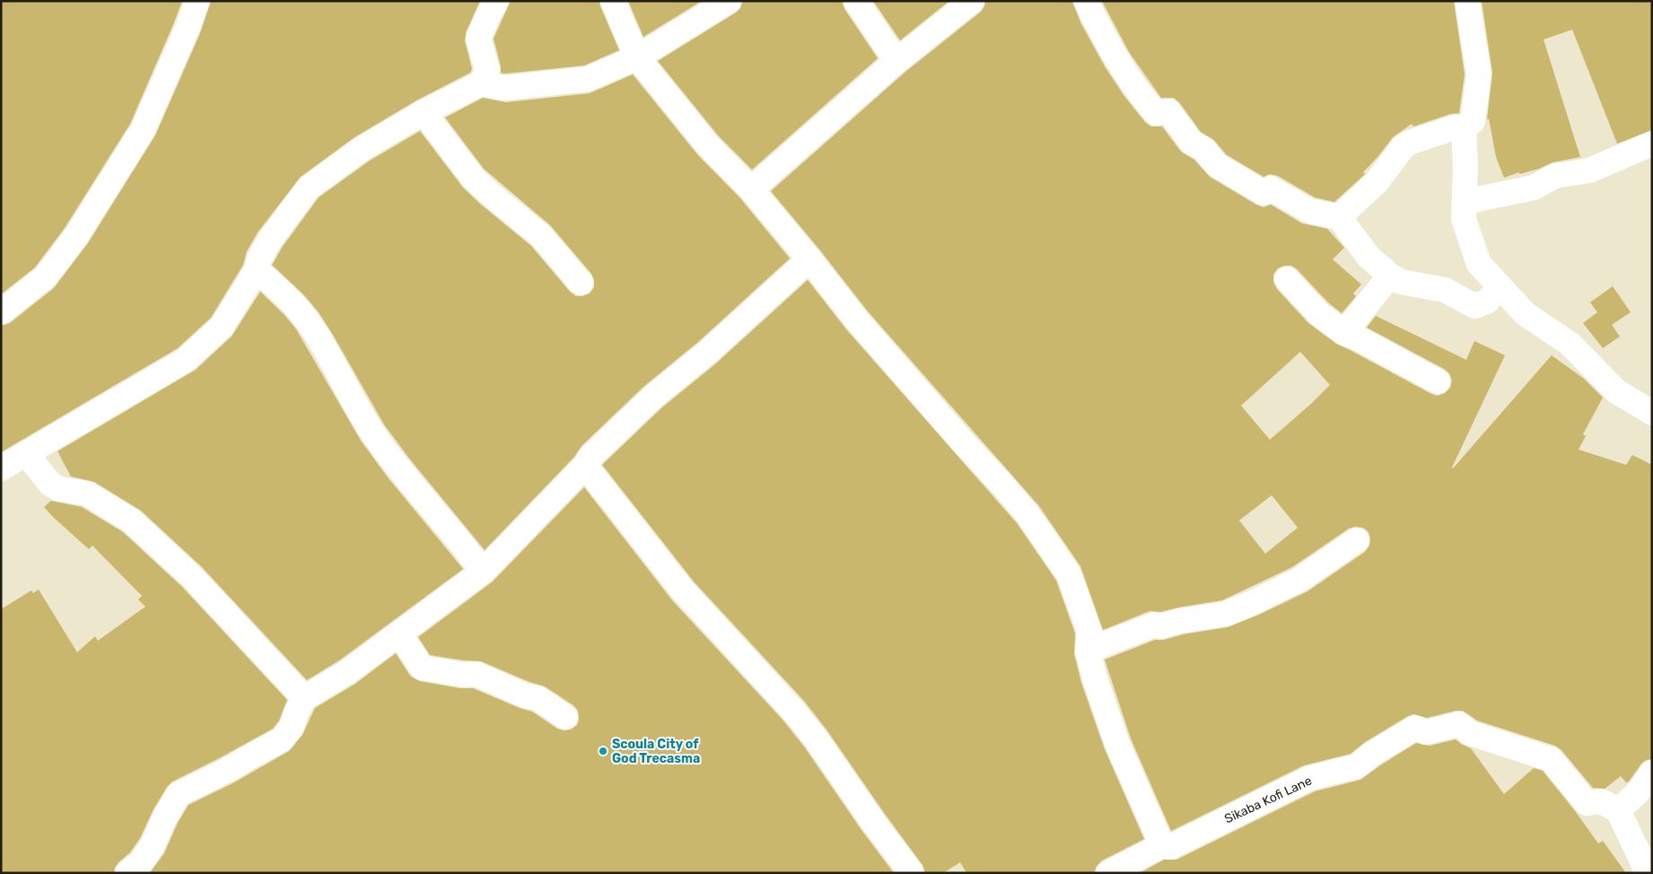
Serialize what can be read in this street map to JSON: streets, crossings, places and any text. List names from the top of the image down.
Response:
{
  "streets": {
    "street": ["Sikaba Kofi Lane"]
  },
  "places": ["Scoula City of God Trecasma"]
}
